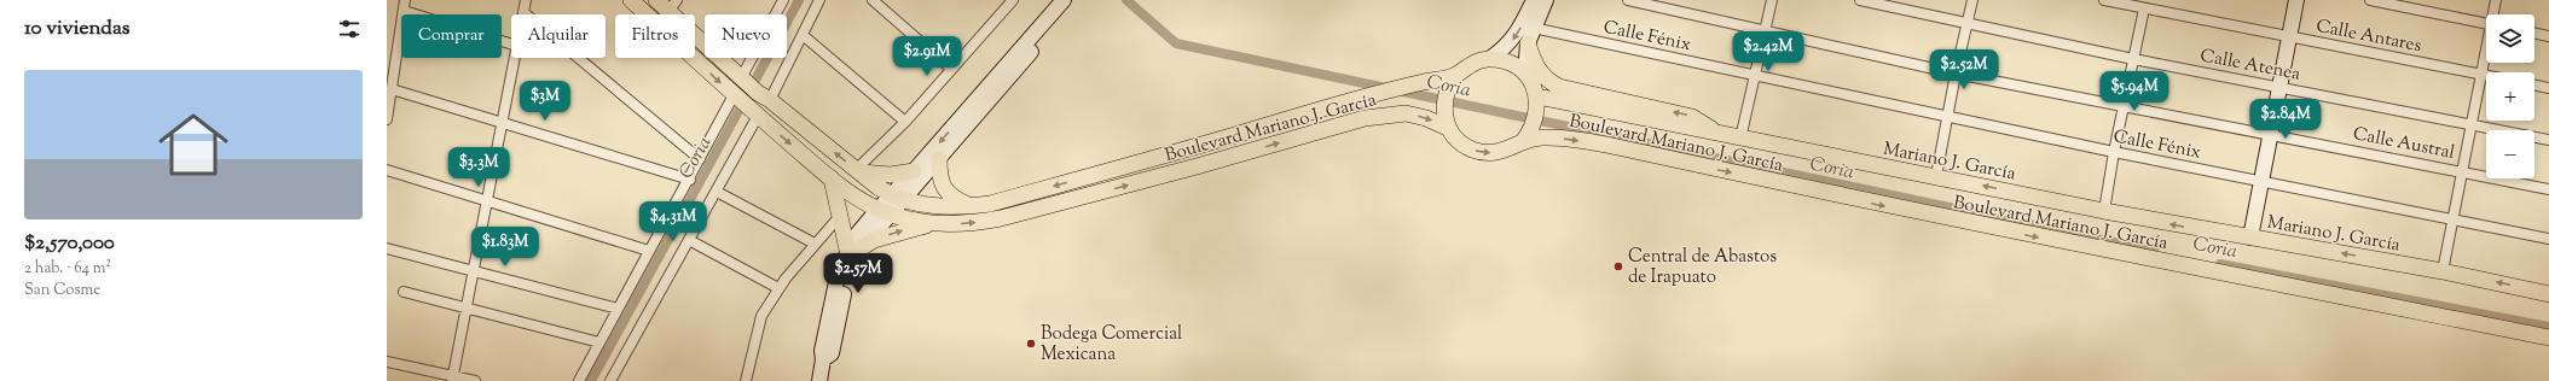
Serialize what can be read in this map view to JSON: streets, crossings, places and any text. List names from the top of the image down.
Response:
{
  "streets": {
    "main road": ["Boulevard Mariano J. García", "Mariano J. García"],
    "street": [
      "Calle Fénix",
      "Calle Antares",
      "Calle Atenea",
      "Calle Austral"
    ]
  },
  "crossings": [
    ["Boulevard Mariano J. García", "Mariano J. García"]
  ],
  "one_way": ["Mariano J. García"],
  "water": ["Coria"],
  "places": ["Central de Abastos de Irapuato", "Bodega Comercial Mexicana"],
  "page": {
    "heading": "10 viviendas",
    "map_buttons": ["+", "−"],
    "chip": [
      "Comprar",
      "Alquilar",
      "Filtros",
      "Nuevo"
    ],
    "price": [
      "$2.42M",
      "$2.91M",
      "$2.52M",
      "$5.94M",
      "$3M",
      "$2.84M",
      "$3.3M",
      "$4.31M",
      "$1.83M",
      "$2.57M"
    ],
    "list": [
      {
        "name": "$2,570,000",
        "note": "2 hab. · 64 m² · San Cosme"
      }
    ]
  }
}
